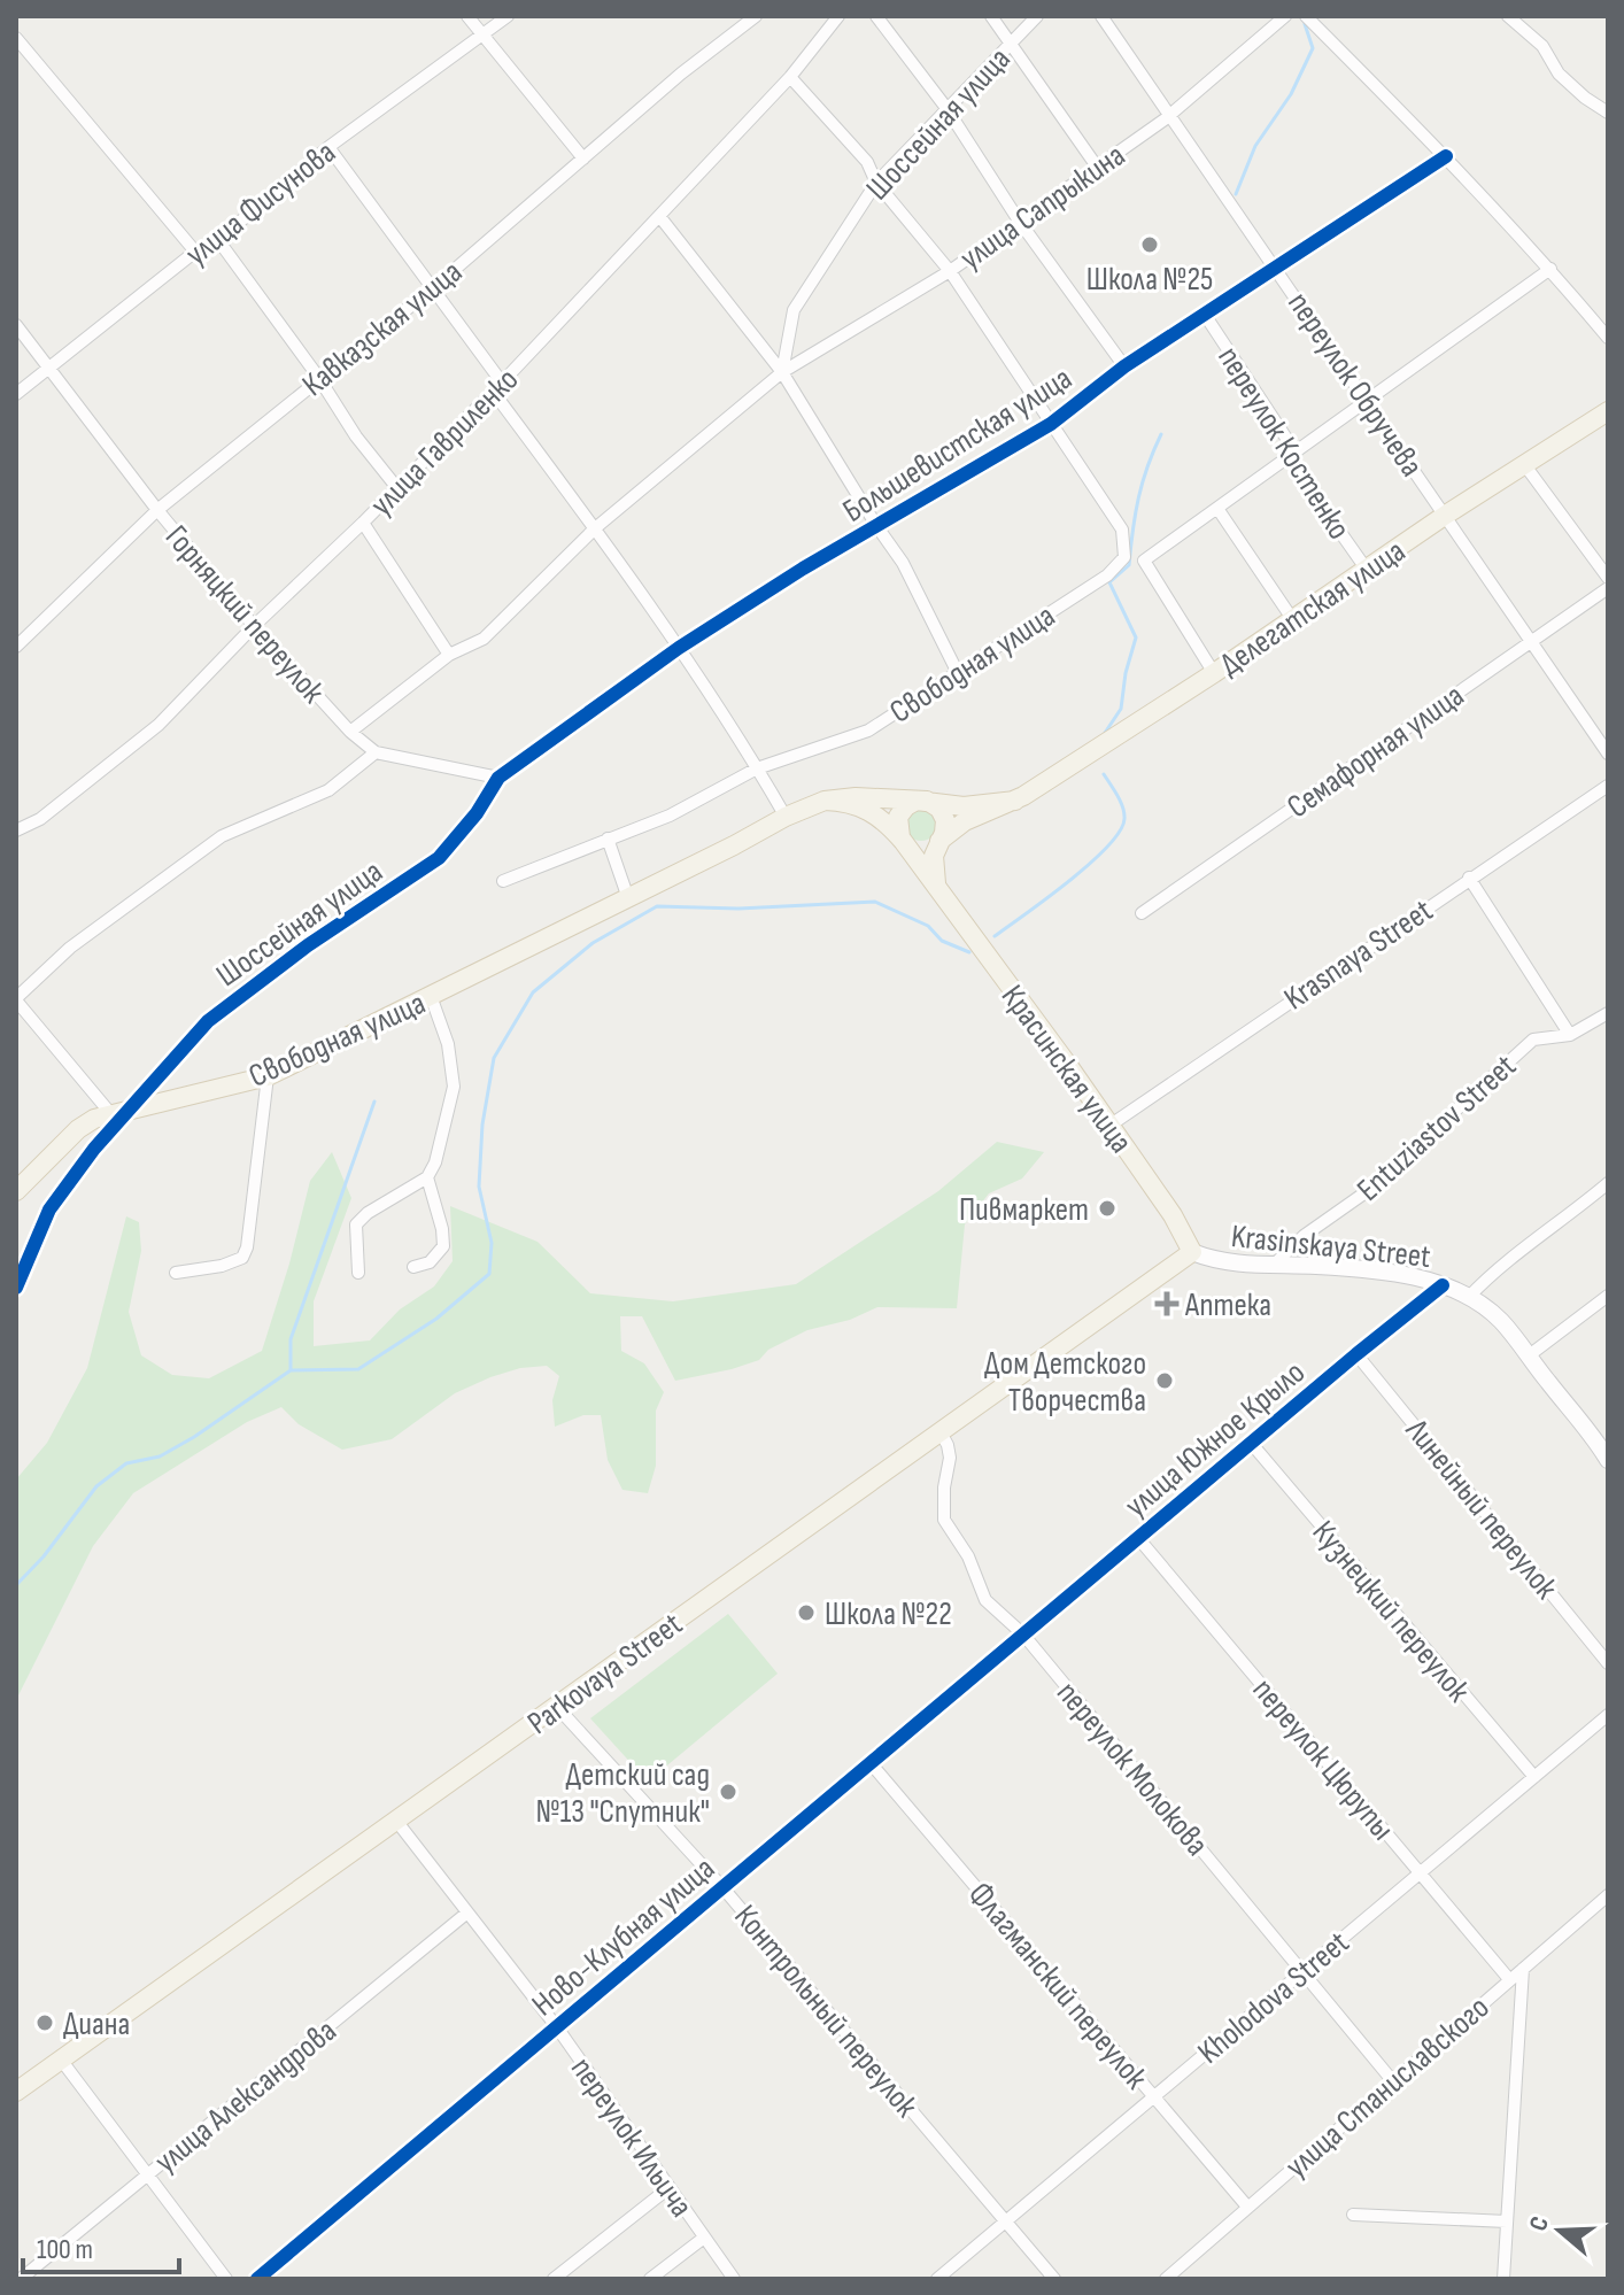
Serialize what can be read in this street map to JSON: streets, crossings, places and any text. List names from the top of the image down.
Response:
{
  "streets": {
    "main road": [
      "Шоссейная улица",
      "Делегатская улица",
      "Свободная улица",
      "Красинская улица",
      "Krasinskaya Street",
      "Parkovaya Street"
    ],
    "street": [
      "улица Фисунова",
      "улица Сапрыкина",
      "Кавказская улица",
      "переулок Обручева",
      "улица Гавриленко",
      "переулок Костенко",
      "Большевистская улица",
      "Горняцкий переулок",
      "Семафорная улица",
      "Krasnaya Street",
      "Entuziastov Street",
      "улица Южное Крыло",
      "Линейный переулок",
      "Кузнецкий переулок",
      "переулок Цюрупы",
      "переулок Молокова",
      "Ново-Клубная улица",
      "Флагманский переулок",
      "Kholodova Street",
      "Контрольный переулок",
      "улица Станиславского",
      "улица Александрова",
      "переулок Ильича"
    ]
  },
  "crossings": [
    ["Шоссейная улица", "улица Сапрыкина"],
    ["Шоссейная улица", "Большевистская улица"],
    ["Шоссейная улица", "Горняцкий переулок"],
    ["Шоссейная улица", "Свободная улица"],
    ["улица Фисунова", "Горняцкий переулок"],
    ["улица Сапрыкина", "переулок Обручева"],
    ["Кавказская улица", "Горняцкий переулок"],
    ["переулок Обручева", "Большевистская улица"],
    ["переулок Обручева", "Делегатская улица"],
    ["переулок Обручева", "Семафорная улица"],
    ["улица Гавриленко", "Горняцкий переулок"],
    ["переулок Костенко", "Большевистская улица"],
    ["переулок Костенко", "Делегатская улица"],
    ["Большевистская улица", "Горняцкий переулок"],
    ["Большевистская улица", "Свободная улица"],
    ["Делегатская улица", "Свободная улица"],
    ["Делегатская улица", "Красинская улица"],
    ["Свободная улица", "Красинская улица"],
    ["Krasnaya Street", "Красинская улица"],
    ["Красинская улица", "Krasinskaya Street"],
    ["Красинская улица", "Parkovaya Street"],
    ["Entuziastov Street", "Krasinskaya Street"],
    ["Krasinskaya Street", "улица Южное Крыло"],
    ["Krasinskaya Street", "Parkovaya Street"],
    ["улица Южное Крыло", "Линейный переулок"],
    ["улица Южное Крыло", "Кузнецкий переулок"],
    ["улица Южное Крыло", "переулок Цюрупы"],
    ["улица Южное Крыло", "переулок Молокова"],
    ["улица Южное Крыло", "Ново-Клубная улица"],
    ["Кузнецкий переулок", "Kholodova Street"],
    ["Parkovaya Street", "переулок Молокова"],
    ["Parkovaya Street", "Контрольный переулок"],
    ["Parkovaya Street", "переулок Ильича"],
    ["переулок Цюрупы", "Kholodova Street"],
    ["переулок Цюрупы", "улица Станиславского"],
    ["переулок Молокова", "Ново-Клубная улица"],
    ["переулок Молокова", "Kholodova Street"],
    ["переулок Молокова", "улица Станиславского"],
    ["Ново-Клубная улица", "Флагманский переулок"],
    ["Ново-Клубная улица", "Контрольный переулок"],
    ["Ново-Клубная улица", "переулок Ильича"],
    ["Флагманский переулок", "Kholodova Street"],
    ["Флагманский переулок", "улица Станиславского"],
    ["Kholodova Street", "Контрольный переулок"],
    ["улица Александрова", "переулок Ильича"]
  ],
  "places": {
    "other": [
      "Школа №25",
      "Пивмаркет",
      "Дом Детского Творчества",
      "Школа №22",
      "Детский сад №13 \"Спутник\"",
      "Диана"
    ],
    "health": ["Аптека"]
  },
  "scale_bar": "100 m",
  "north": "left"
}
